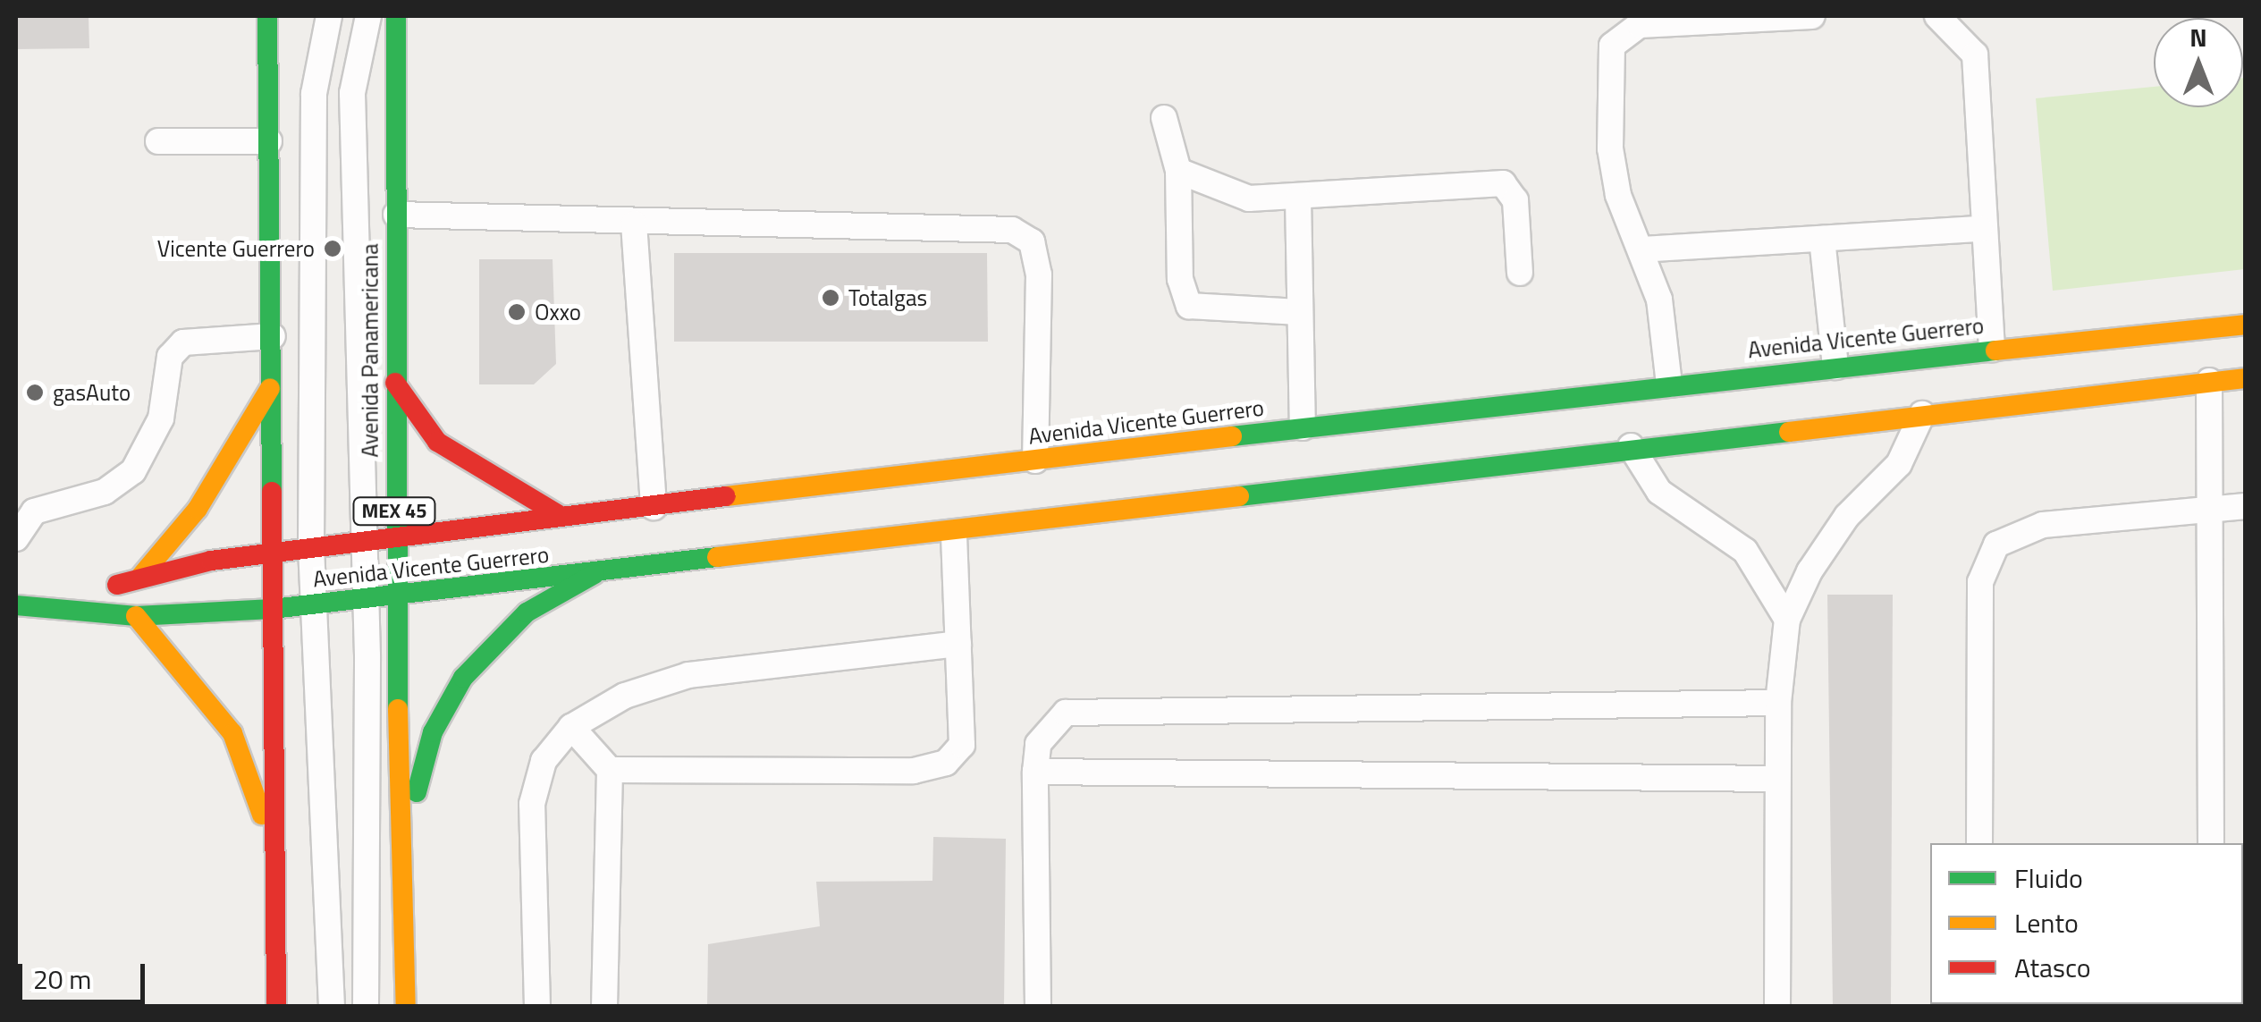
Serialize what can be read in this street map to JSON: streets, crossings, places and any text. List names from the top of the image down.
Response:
{
  "streets": {
    "main road": ["Avenida Vicente Guerrero", "Avenida Panamericana", "MEX 45"]
  },
  "crossings": [
    ["Avenida Vicente Guerrero", "Avenida Panamericana"]
  ],
  "places": [
    "Vicente Guerrero",
    "Totalgas",
    "Oxxo",
    "gasAuto"
  ],
  "legend": ["Fluido", "Lento", "Atasco"],
  "scale_bar": "20 m",
  "north": "top"
}
